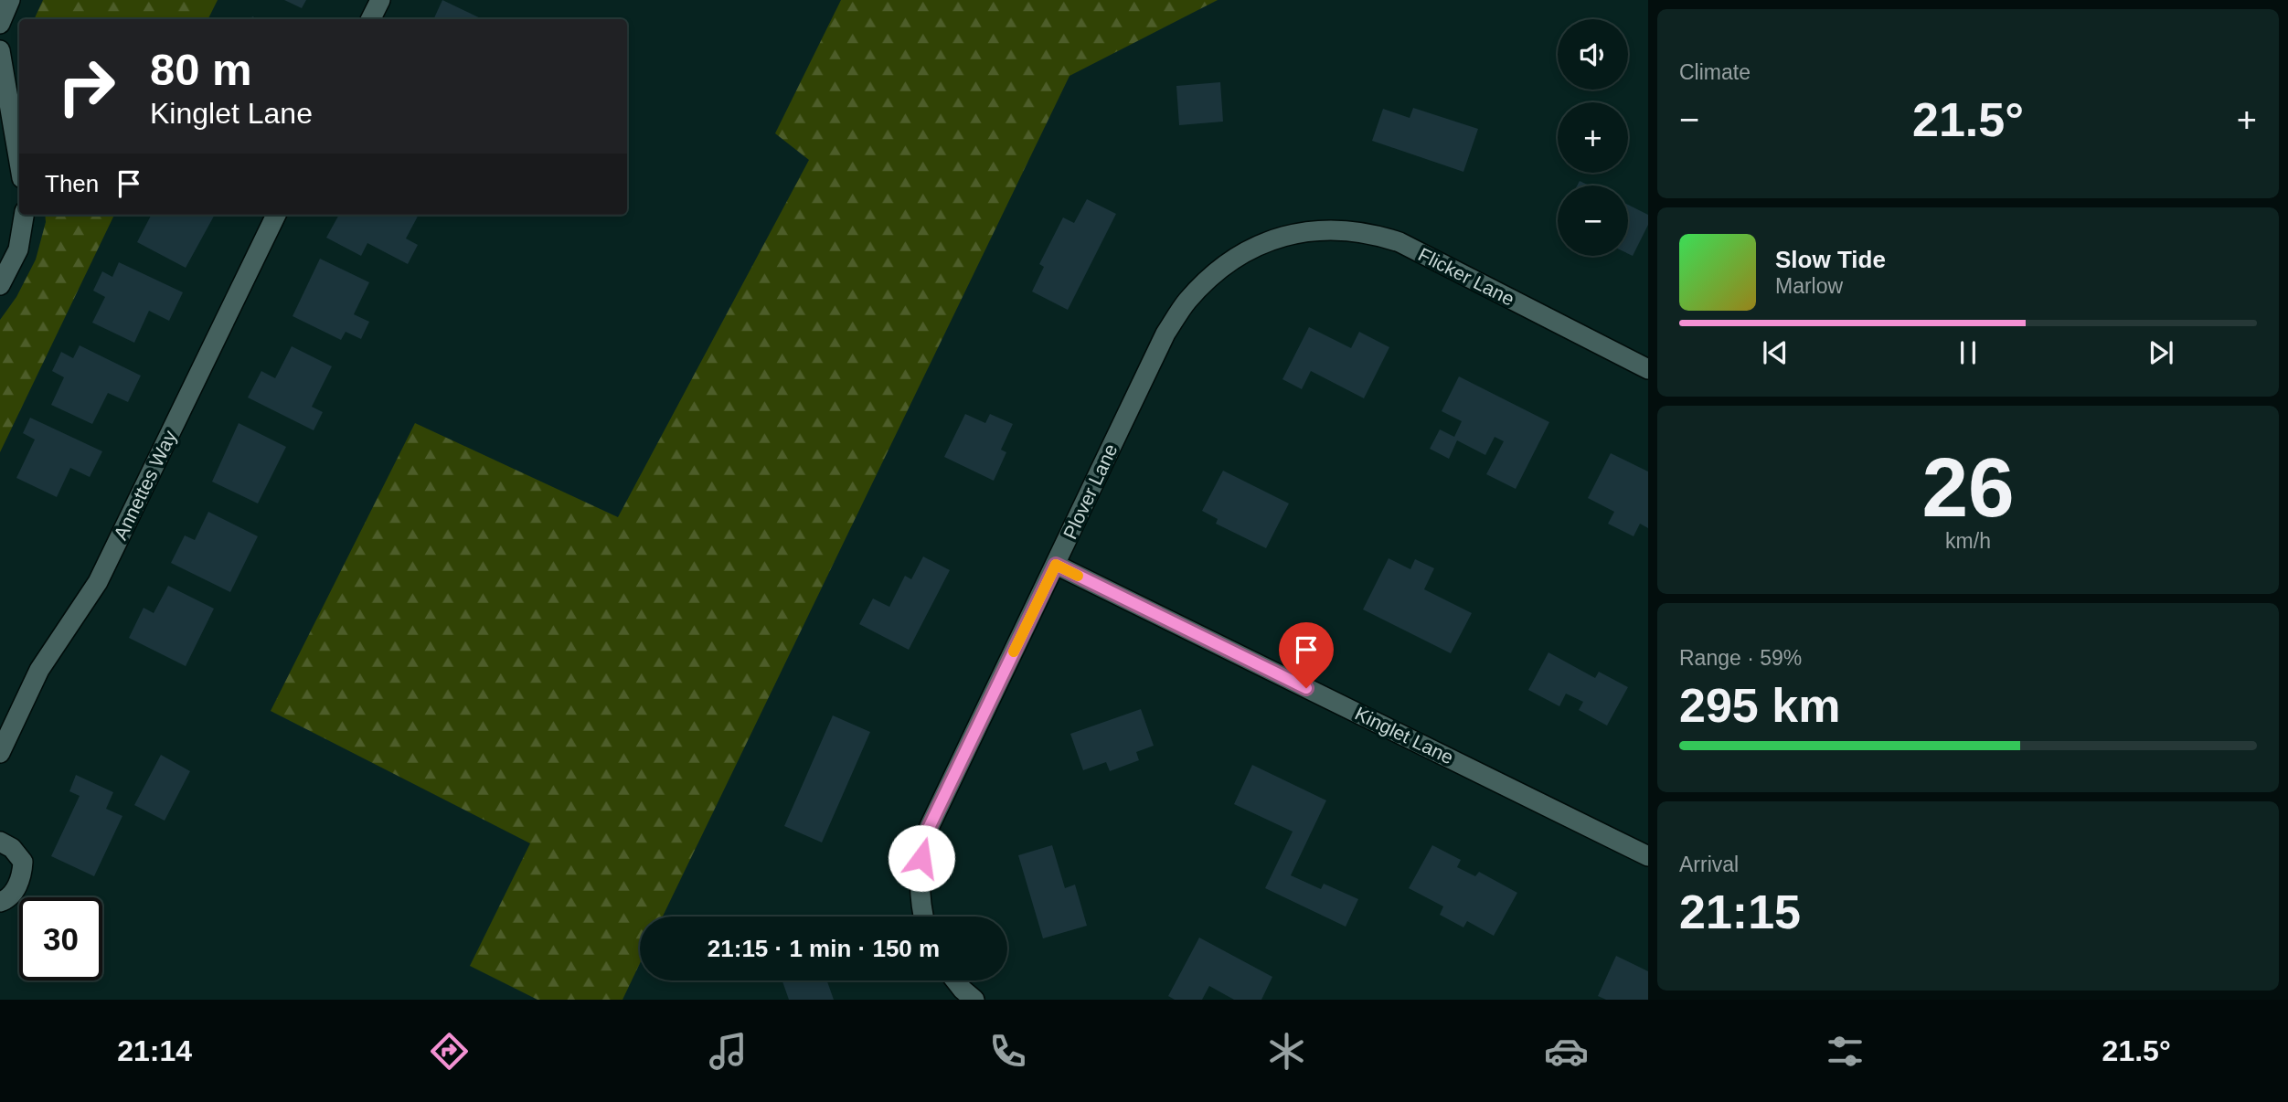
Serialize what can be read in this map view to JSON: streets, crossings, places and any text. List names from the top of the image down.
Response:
{
  "streets": {
    "street": [
      "Flicker Lane",
      "Annettes Way",
      "Plover Lane",
      "Kinglet Lane"
    ]
  },
  "crossings": [
    ["Flicker Lane", "Plover Lane"],
    ["Plover Lane", "Kinglet Lane"]
  ],
  "page": {
    "tile": [
      "Climate",
      ["26", "km/h"],
      ["Range · 59%", "295 km"],
      ["Arrival", "21:15"]
    ],
    "map_buttons": ["+", "−"],
    "turn": ["80 m", "Kinglet Lane"],
    "heat": ["−", "21.5°", "+"],
    "then": "Then",
    "song": ["Slow Tide", "Marlow"],
    "limit": "30",
    "trip": "21:15 · 1 min · 150 m",
    "tabs": ["21:14", "21.5°"]
  }
}
